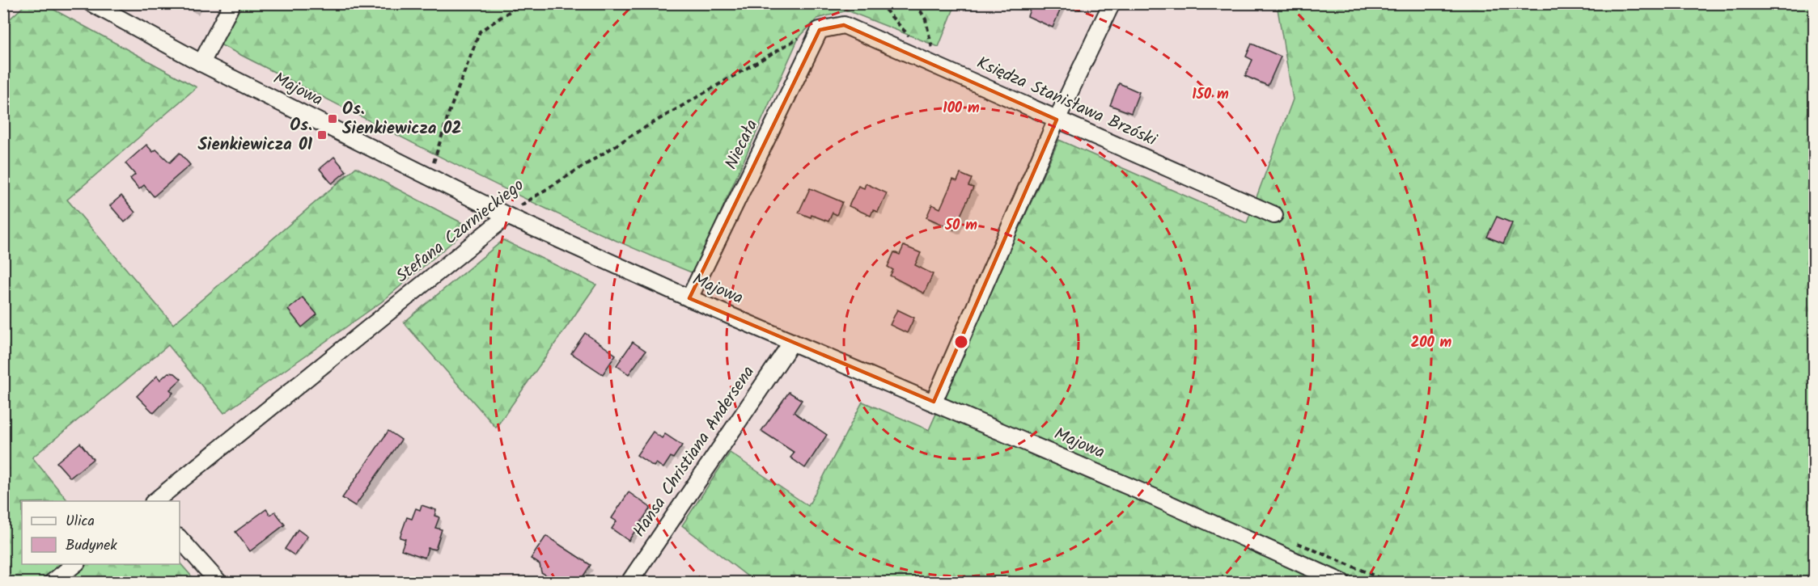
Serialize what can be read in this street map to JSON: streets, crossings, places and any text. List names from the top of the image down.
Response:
{
  "streets": {
    "street": [
      "Majowa",
      "Księdza Stanisława Brzóski",
      "Niecała",
      "Stefana Czarnieckiego",
      "Hansa Christiana Andersena"
    ]
  },
  "crossings": [
    ["Majowa", "Niecała"],
    ["Majowa", "Stefana Czarnieckiego"],
    ["Majowa", "Hansa Christiana Andersena"],
    ["Księdza Stanisława Brzóski", "Niecała"],
    ["Księdza Stanisława Brzóski", "Stefana Czarnieckiego"],
    ["Niecała", "Stefana Czarnieckiego"]
  ],
  "places": {
    "transit": ["Os. Sienkiewicza 02", "Os. Sienkiewicza 01"]
  },
  "legend": ["Ulica", "Budynek"],
  "rings": [
    "150 m",
    "100 m",
    "50 m",
    "200 m"
  ]
}
